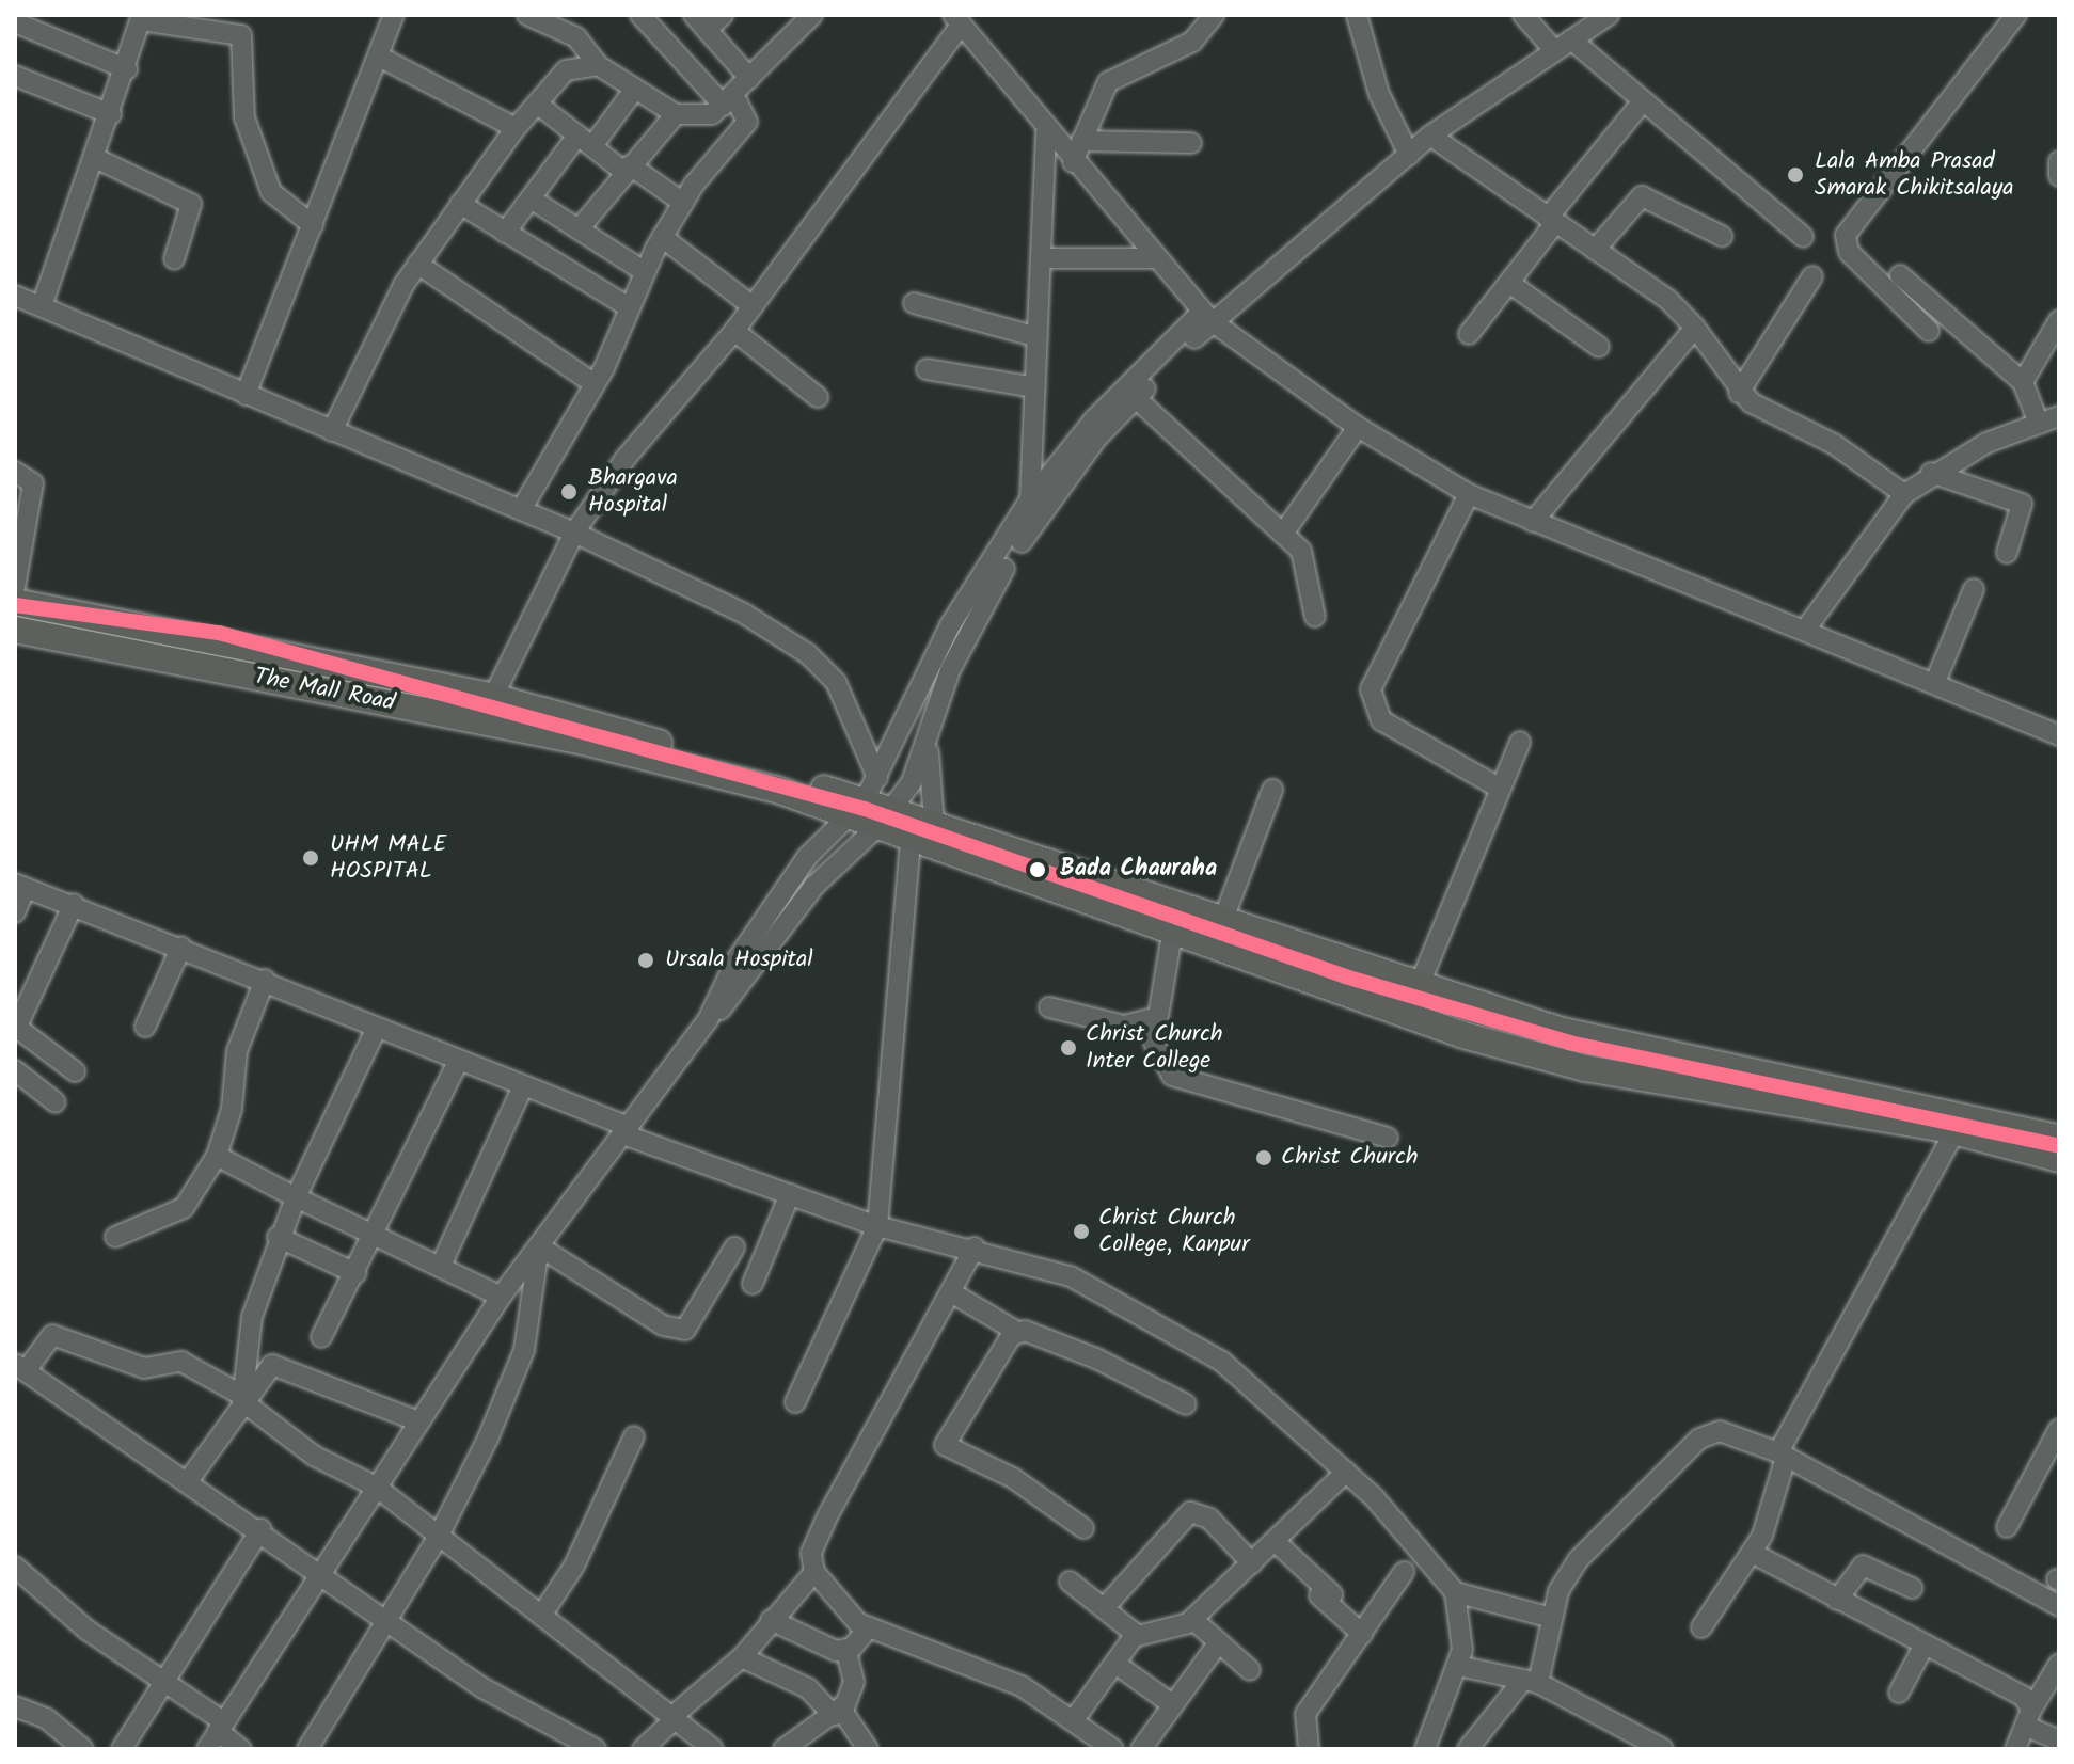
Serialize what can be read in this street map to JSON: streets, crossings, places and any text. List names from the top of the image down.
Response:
{
  "streets": {
    "main road": ["The Mall Road"]
  },
  "places": [
    "Lala Amba Prasad Smarak Chikitsalaya",
    "Bhargava Hospital",
    "UHM MALE HOSPITAL",
    "Bada Chauraha",
    "Ursala Hospital",
    "Christ Church Inter College",
    "Christ Church",
    "Christ Church College, Kanpur"
  ]
}
